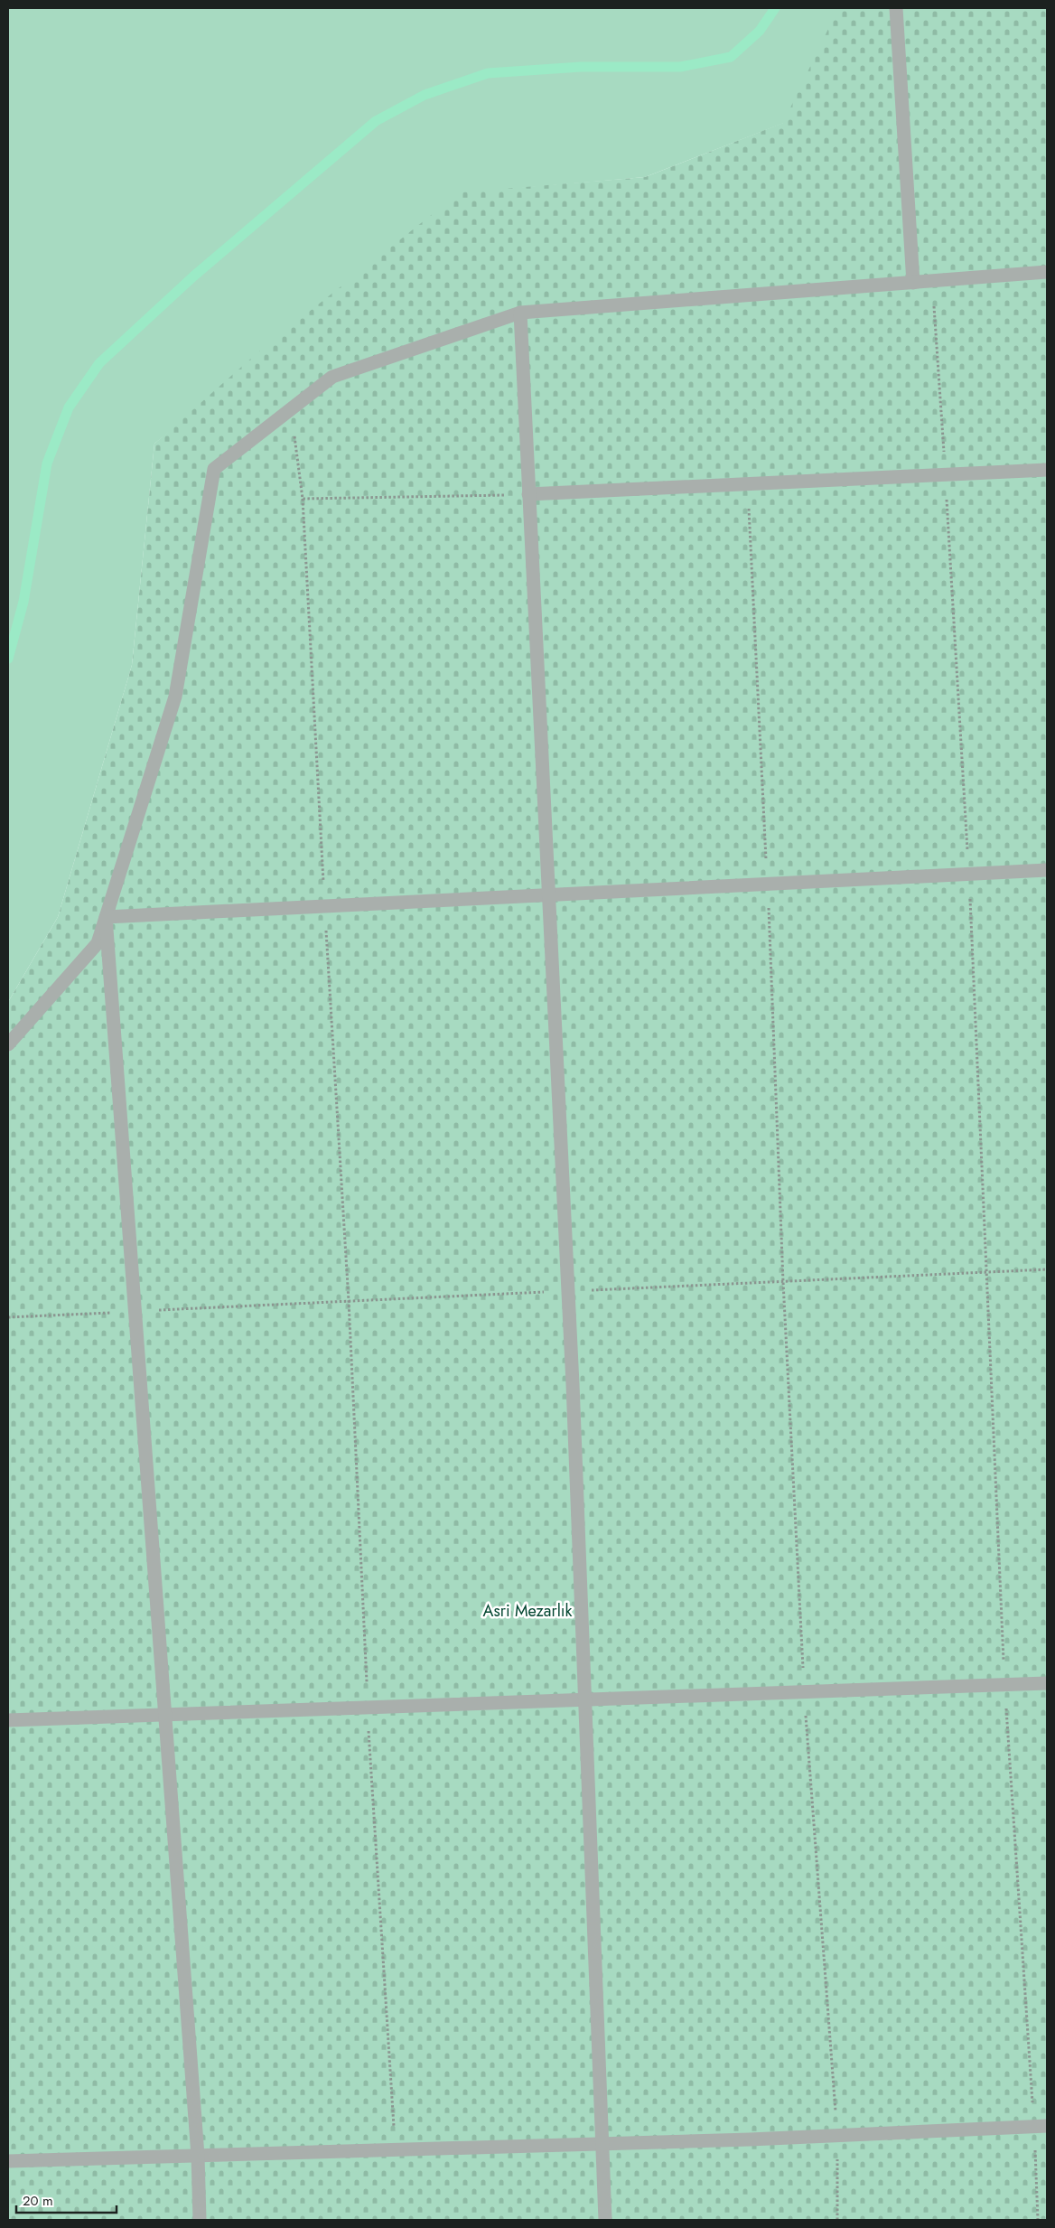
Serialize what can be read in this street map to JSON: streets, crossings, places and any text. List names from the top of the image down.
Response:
{
  "parks": ["Asri Mezarlık"],
  "scale_bar": "20 m"
}
